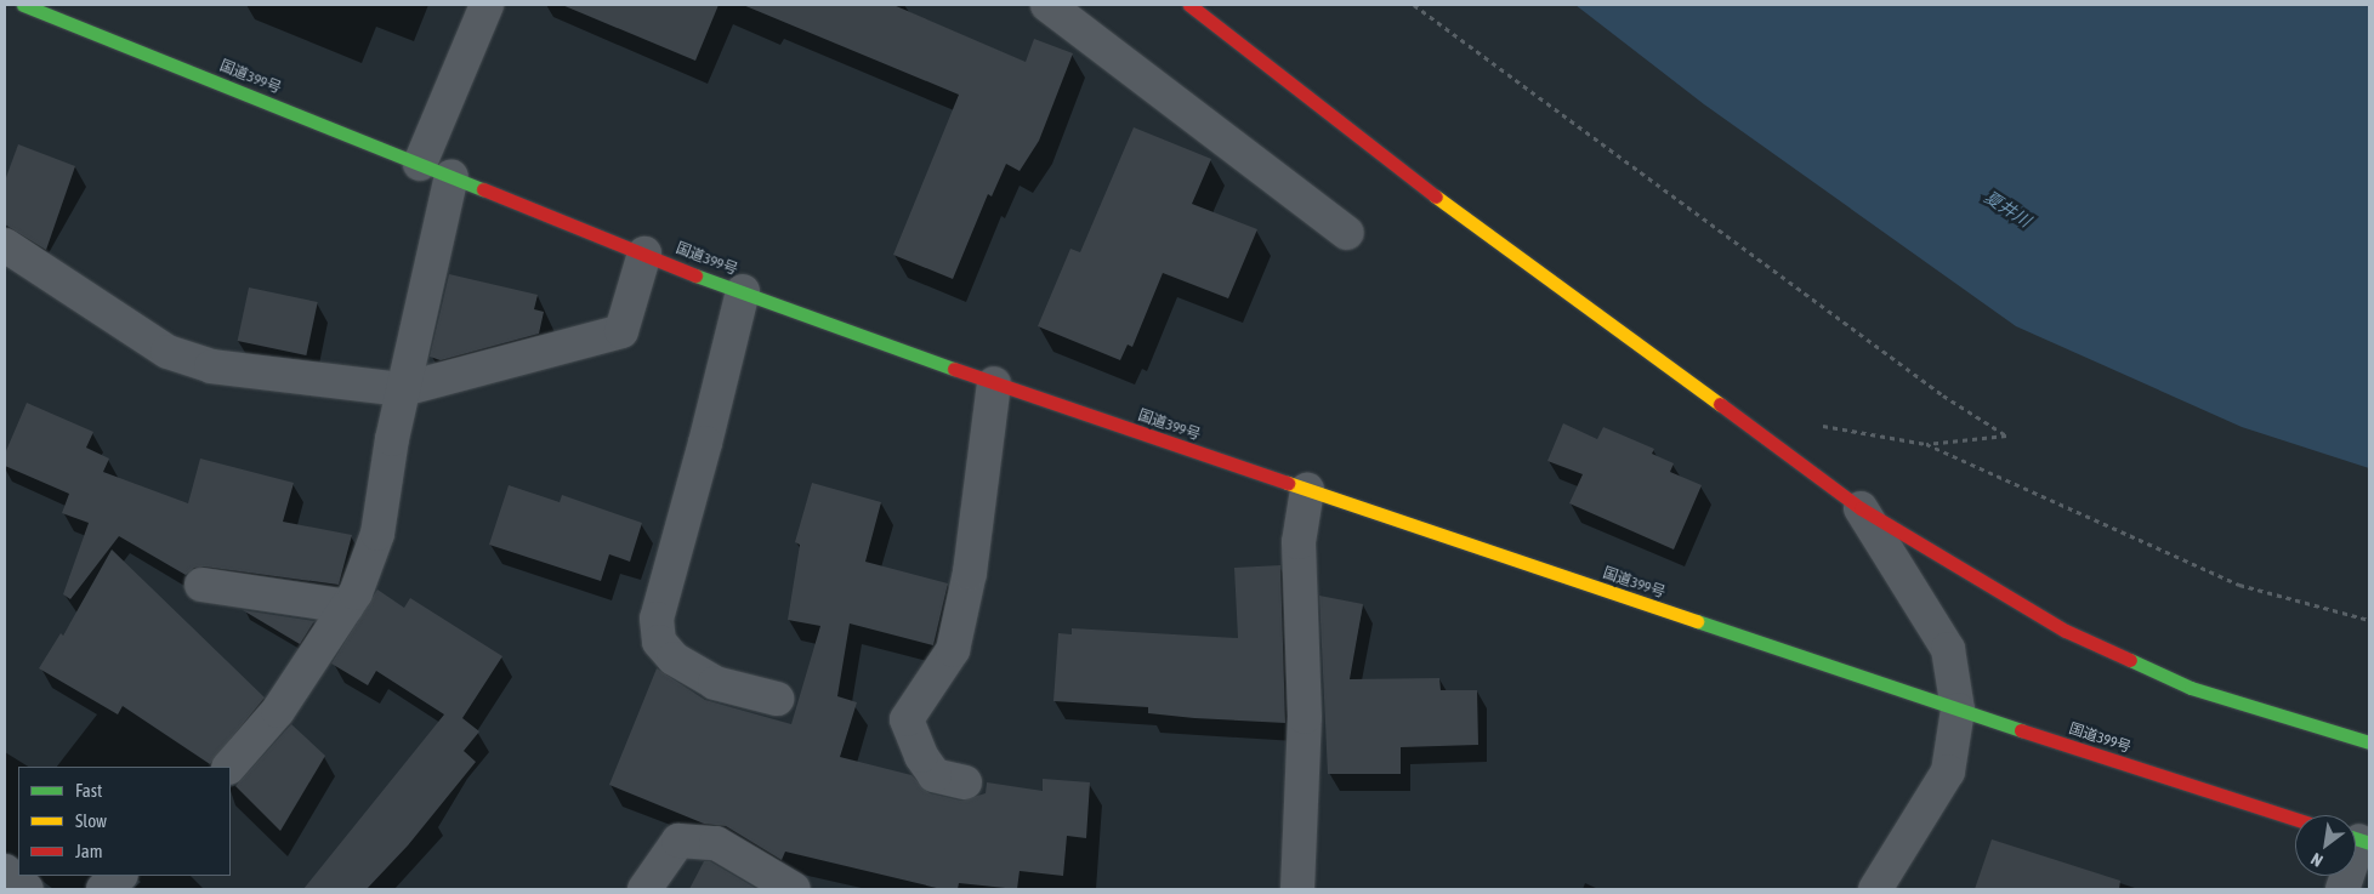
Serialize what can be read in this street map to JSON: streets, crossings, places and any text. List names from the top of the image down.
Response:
{
  "streets": {
    "main road": ["国道399号"]
  },
  "water": ["夏井川"],
  "legend": ["Fast", "Slow", "Jam"],
  "north": "bottom left"
}
